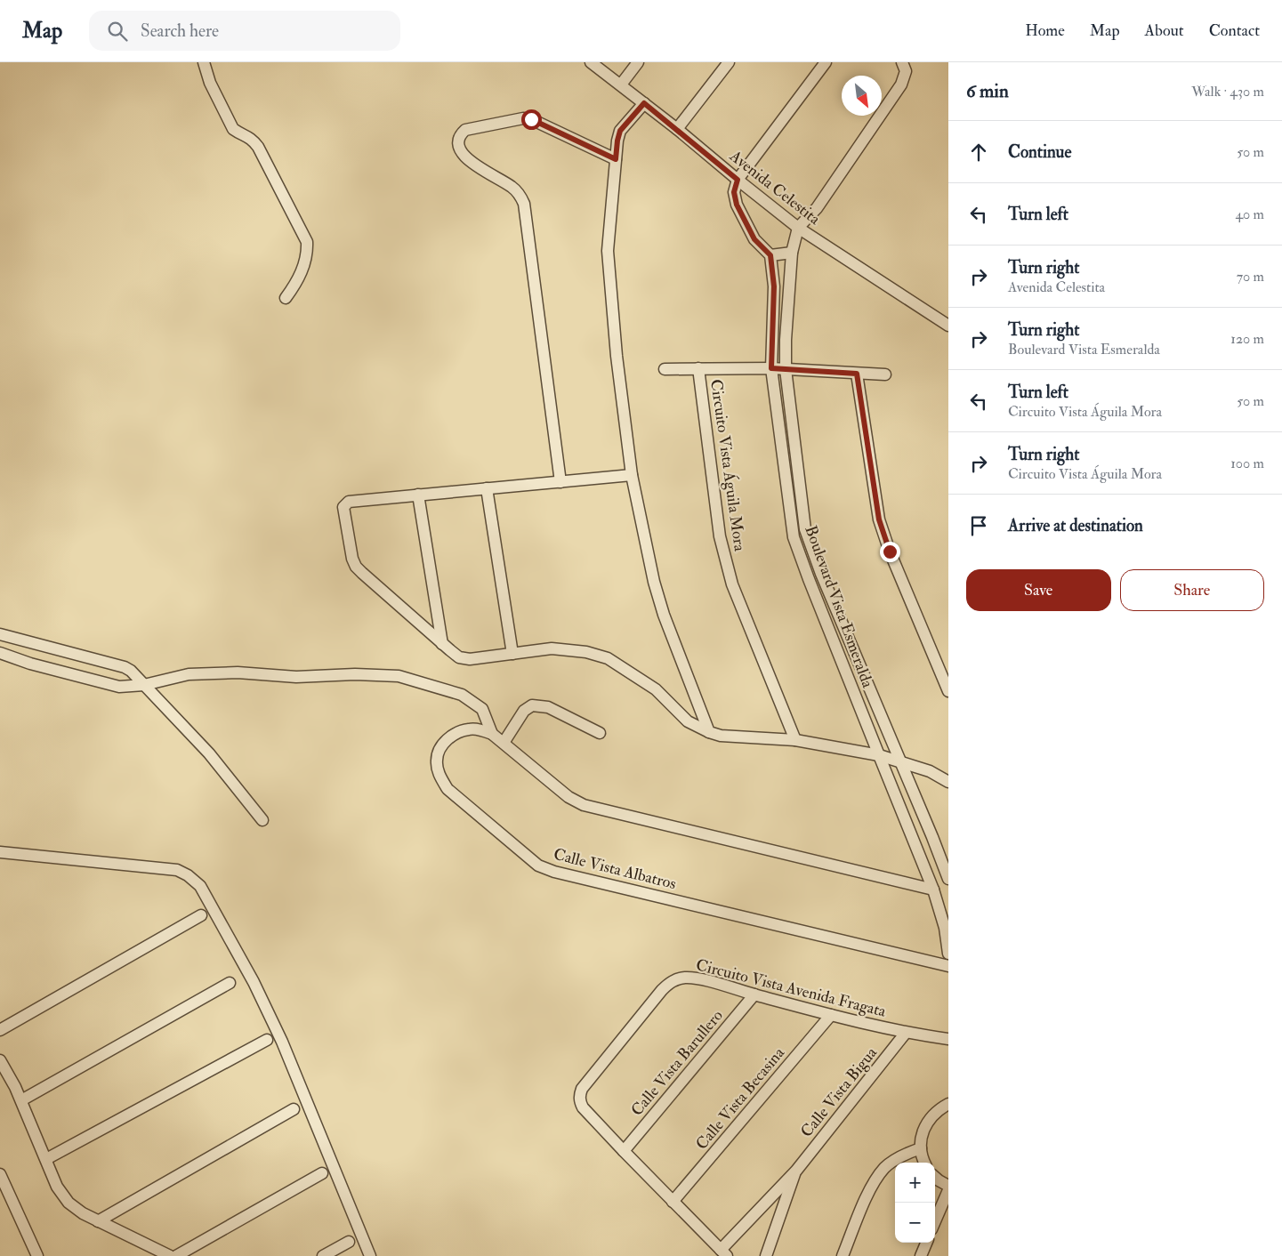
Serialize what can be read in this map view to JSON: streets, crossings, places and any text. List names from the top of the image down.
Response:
{
  "streets": {
    "street": [
      "Avenida Celestita",
      "Circuito Vista Águila Mora",
      "Boulevard Vista Esmeralda",
      "Calle Vista Albatros",
      "Circuito Vista Avenida Fragata",
      "Calle Vista Barullero",
      "Calle Vista Bigua",
      "Calle Vista Becasina"
    ]
  },
  "crossings": [
    ["Avenida Celestita", "Boulevard Vista Esmeralda"],
    ["Circuito Vista Águila Mora", "Boulevard Vista Esmeralda"],
    ["Boulevard Vista Esmeralda", "Calle Vista Albatros"],
    ["Circuito Vista Avenida Fragata", "Calle Vista Barullero"],
    ["Circuito Vista Avenida Fragata", "Calle Vista Bigua"],
    ["Circuito Vista Avenida Fragata", "Calle Vista Becasina"]
  ],
  "north": "bottom right",
  "page": {
    "header": "Map",
    "search": "Search here",
    "nav": [
      "Home",
      "Map",
      "About",
      "Contact"
    ],
    "heading": ["6 min", "Walk · 430 m"],
    "list": [
      ["Continue", "50 m"],
      ["Turn left", "40 m"],
      ["Turn right", "Avenida Celestita", "70 m"],
      ["Turn right", "Boulevard Vista Esmeralda", "120 m"],
      ["Turn left", "Circuito Vista Águila Mora", "50 m"],
      ["Turn right", "Circuito Vista Águila Mora", "100 m"],
      "Arrive at destination"
    ],
    "buttons": ["Save", "Share"],
    "map_buttons": ["+", "−"]
  }
}
